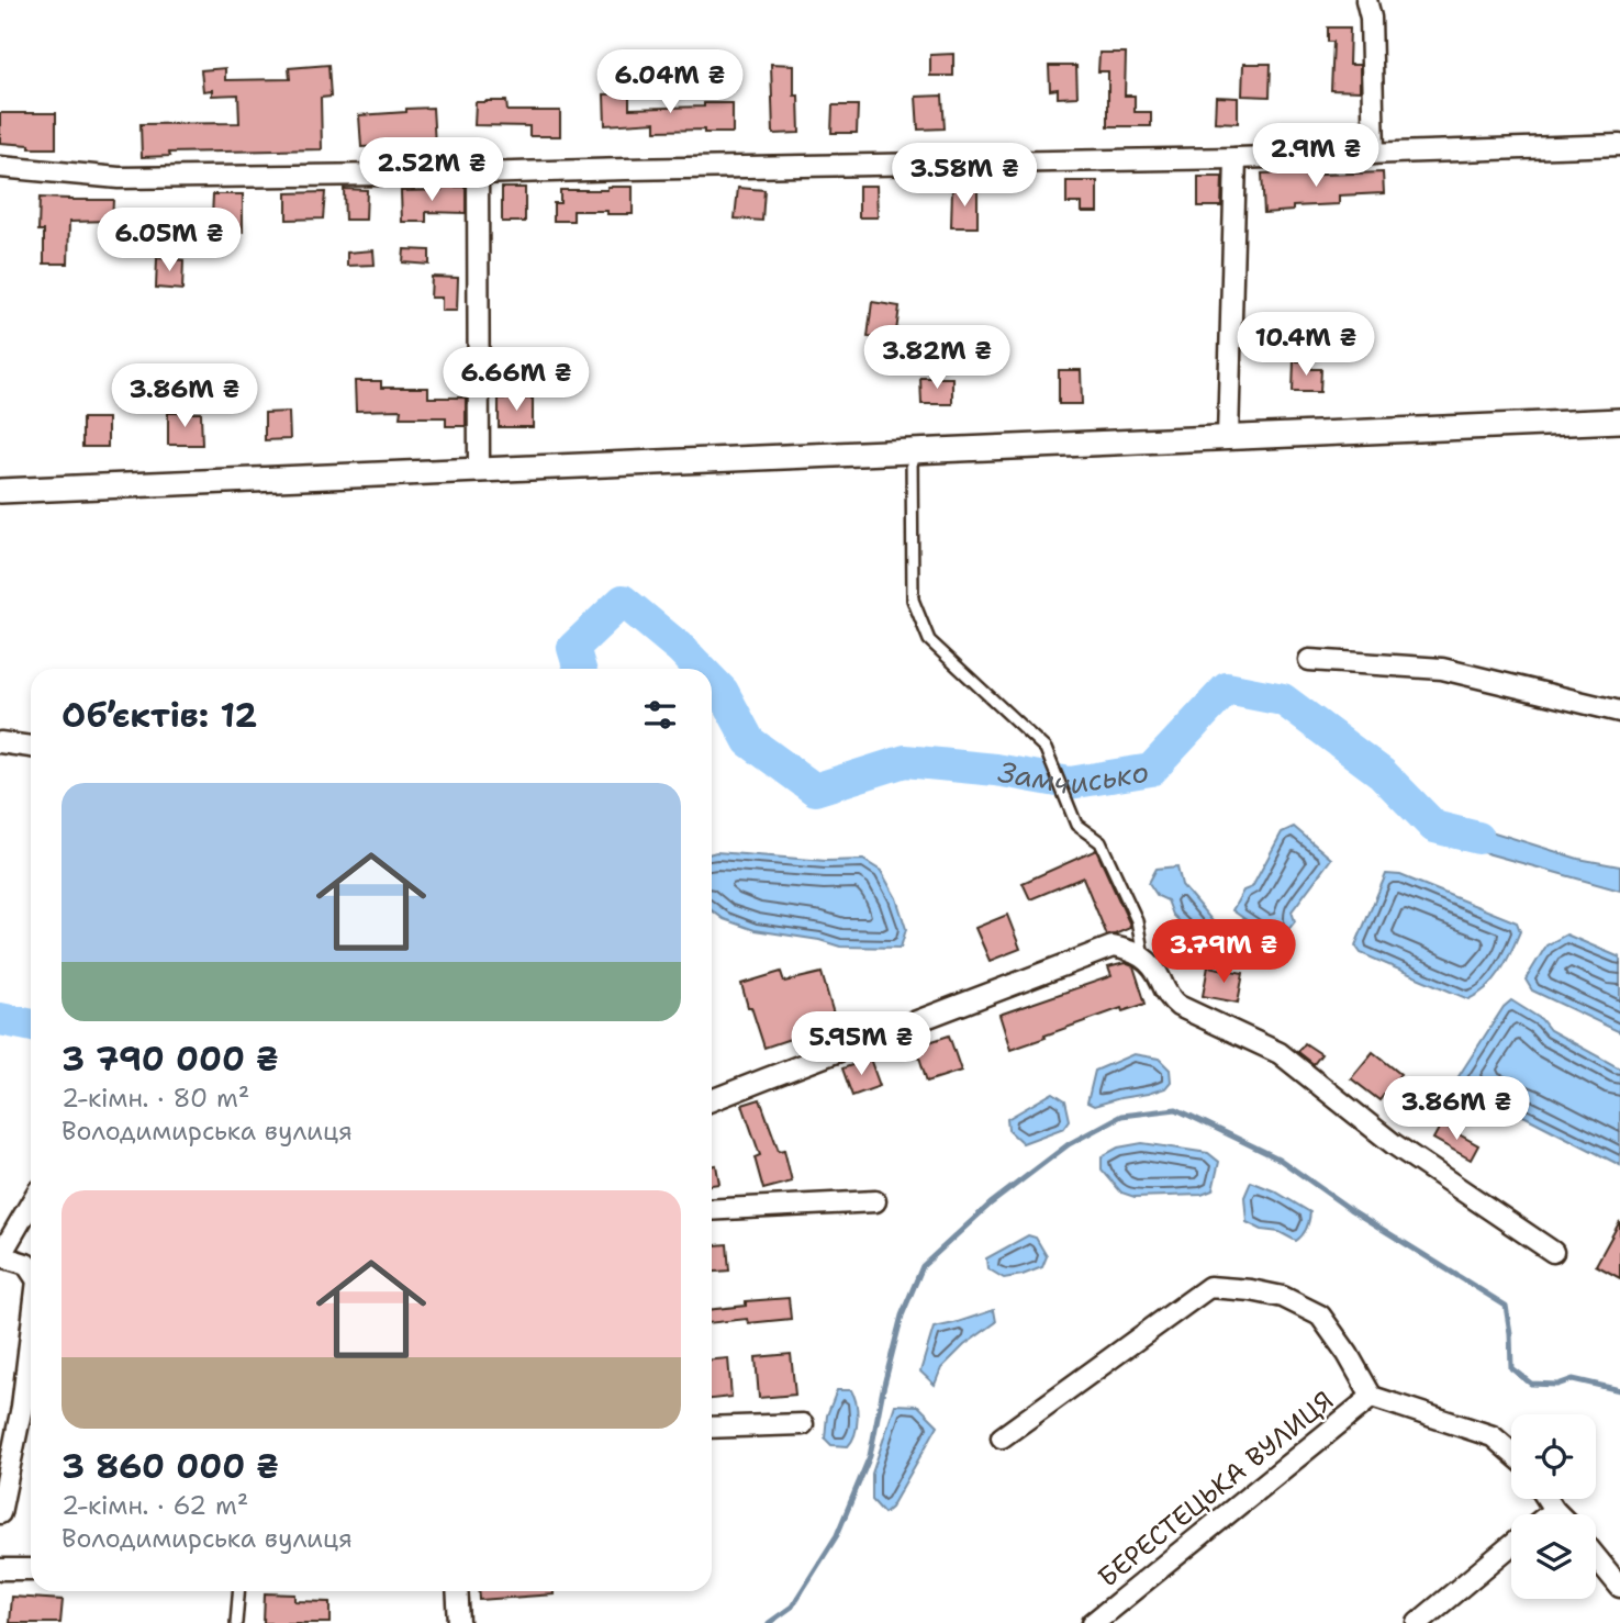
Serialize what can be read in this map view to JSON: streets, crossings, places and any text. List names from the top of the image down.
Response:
{
  "streets": {
    "street": ["БЕРЕСТЕЦЬКА ВУЛИЦЯ"]
  },
  "water": ["Замчисько"],
  "page": {
    "price": [
      "6.04M ₴",
      "2.9M ₴",
      "2.52M ₴",
      "3.58M ₴",
      "6.05M ₴",
      "10.4M ₴",
      "3.82M ₴",
      "6.66M ₴",
      "3.86M ₴",
      "3.79M ₴",
      "5.95M ₴",
      "3.86M ₴"
    ],
    "heading": "Об’єктів: 12",
    "list": [
      {
        "name": "3 790 000 ₴",
        "note": "2-кімн. · 80 m² · Володимирська вулиця"
      },
      {
        "name": "3 860 000 ₴",
        "note": "2-кімн. · 62 m² · Володимирська вулиця"
      }
    ]
  }
}
